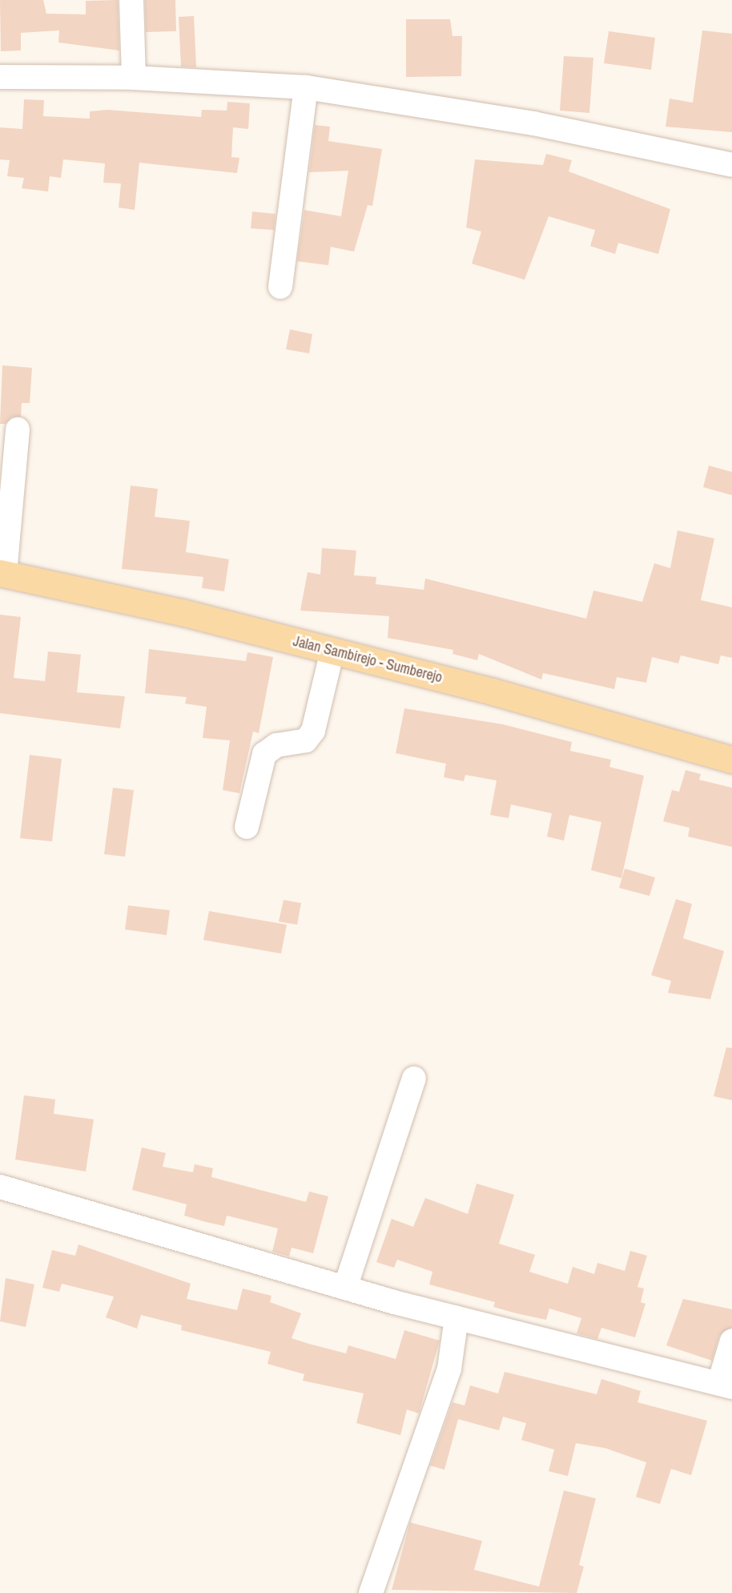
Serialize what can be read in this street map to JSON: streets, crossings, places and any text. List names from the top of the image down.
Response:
{
  "streets": {
    "main road": ["Jalan Sambirejo - Sumberejo"]
  }
}
